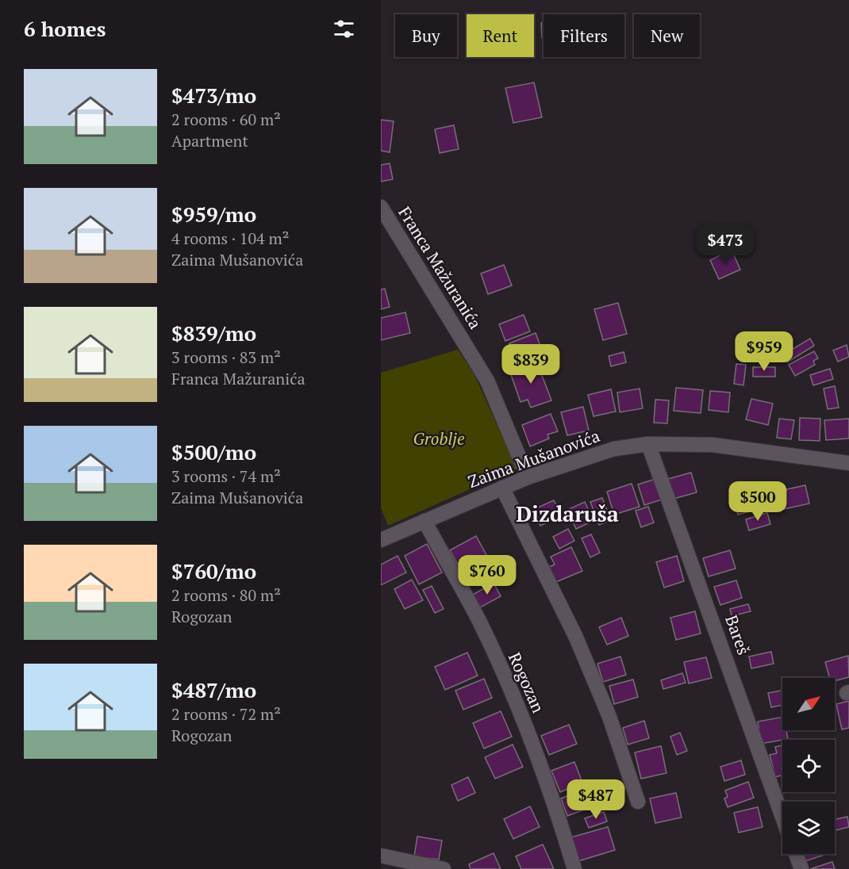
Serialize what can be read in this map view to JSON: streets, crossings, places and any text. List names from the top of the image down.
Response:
{
  "streets": {
    "street": [
      "Franca Mažuranića",
      "Zaima Mušanovića",
      "Bareš",
      "Rogozan"
    ]
  },
  "crossings": [
    ["Franca Mažuranića", "Zaima Mušanovića"],
    ["Zaima Mušanovića", "Bareš"],
    ["Zaima Mušanovića", "Rogozan"]
  ],
  "districts": ["Dizdaruša"],
  "parks": ["Groblje"],
  "north": "top right",
  "page": {
    "heading": "6 homes",
    "chip": [
      "Buy",
      "Rent",
      "Filters",
      "New"
    ],
    "list": [
      {
        "name": "$473/mo",
        "note": "2 rooms · 60 m² · Apartment"
      },
      {
        "name": "$959/mo",
        "note": "4 rooms · 104 m² · Zaima Mušanovića"
      },
      {
        "name": "$839/mo",
        "note": "3 rooms · 83 m² · Franca Mažuranića"
      },
      {
        "name": "$500/mo",
        "note": "3 rooms · 74 m² · Zaima Mušanovića"
      },
      {
        "name": "$760/mo",
        "note": "2 rooms · 80 m² · Rogozan"
      },
      {
        "name": "$487/mo",
        "note": "2 rooms · 72 m² · Rogozan"
      }
    ],
    "price": [
      "$473",
      "$959",
      "$839",
      "$500",
      "$760",
      "$487"
    ]
  }
}
